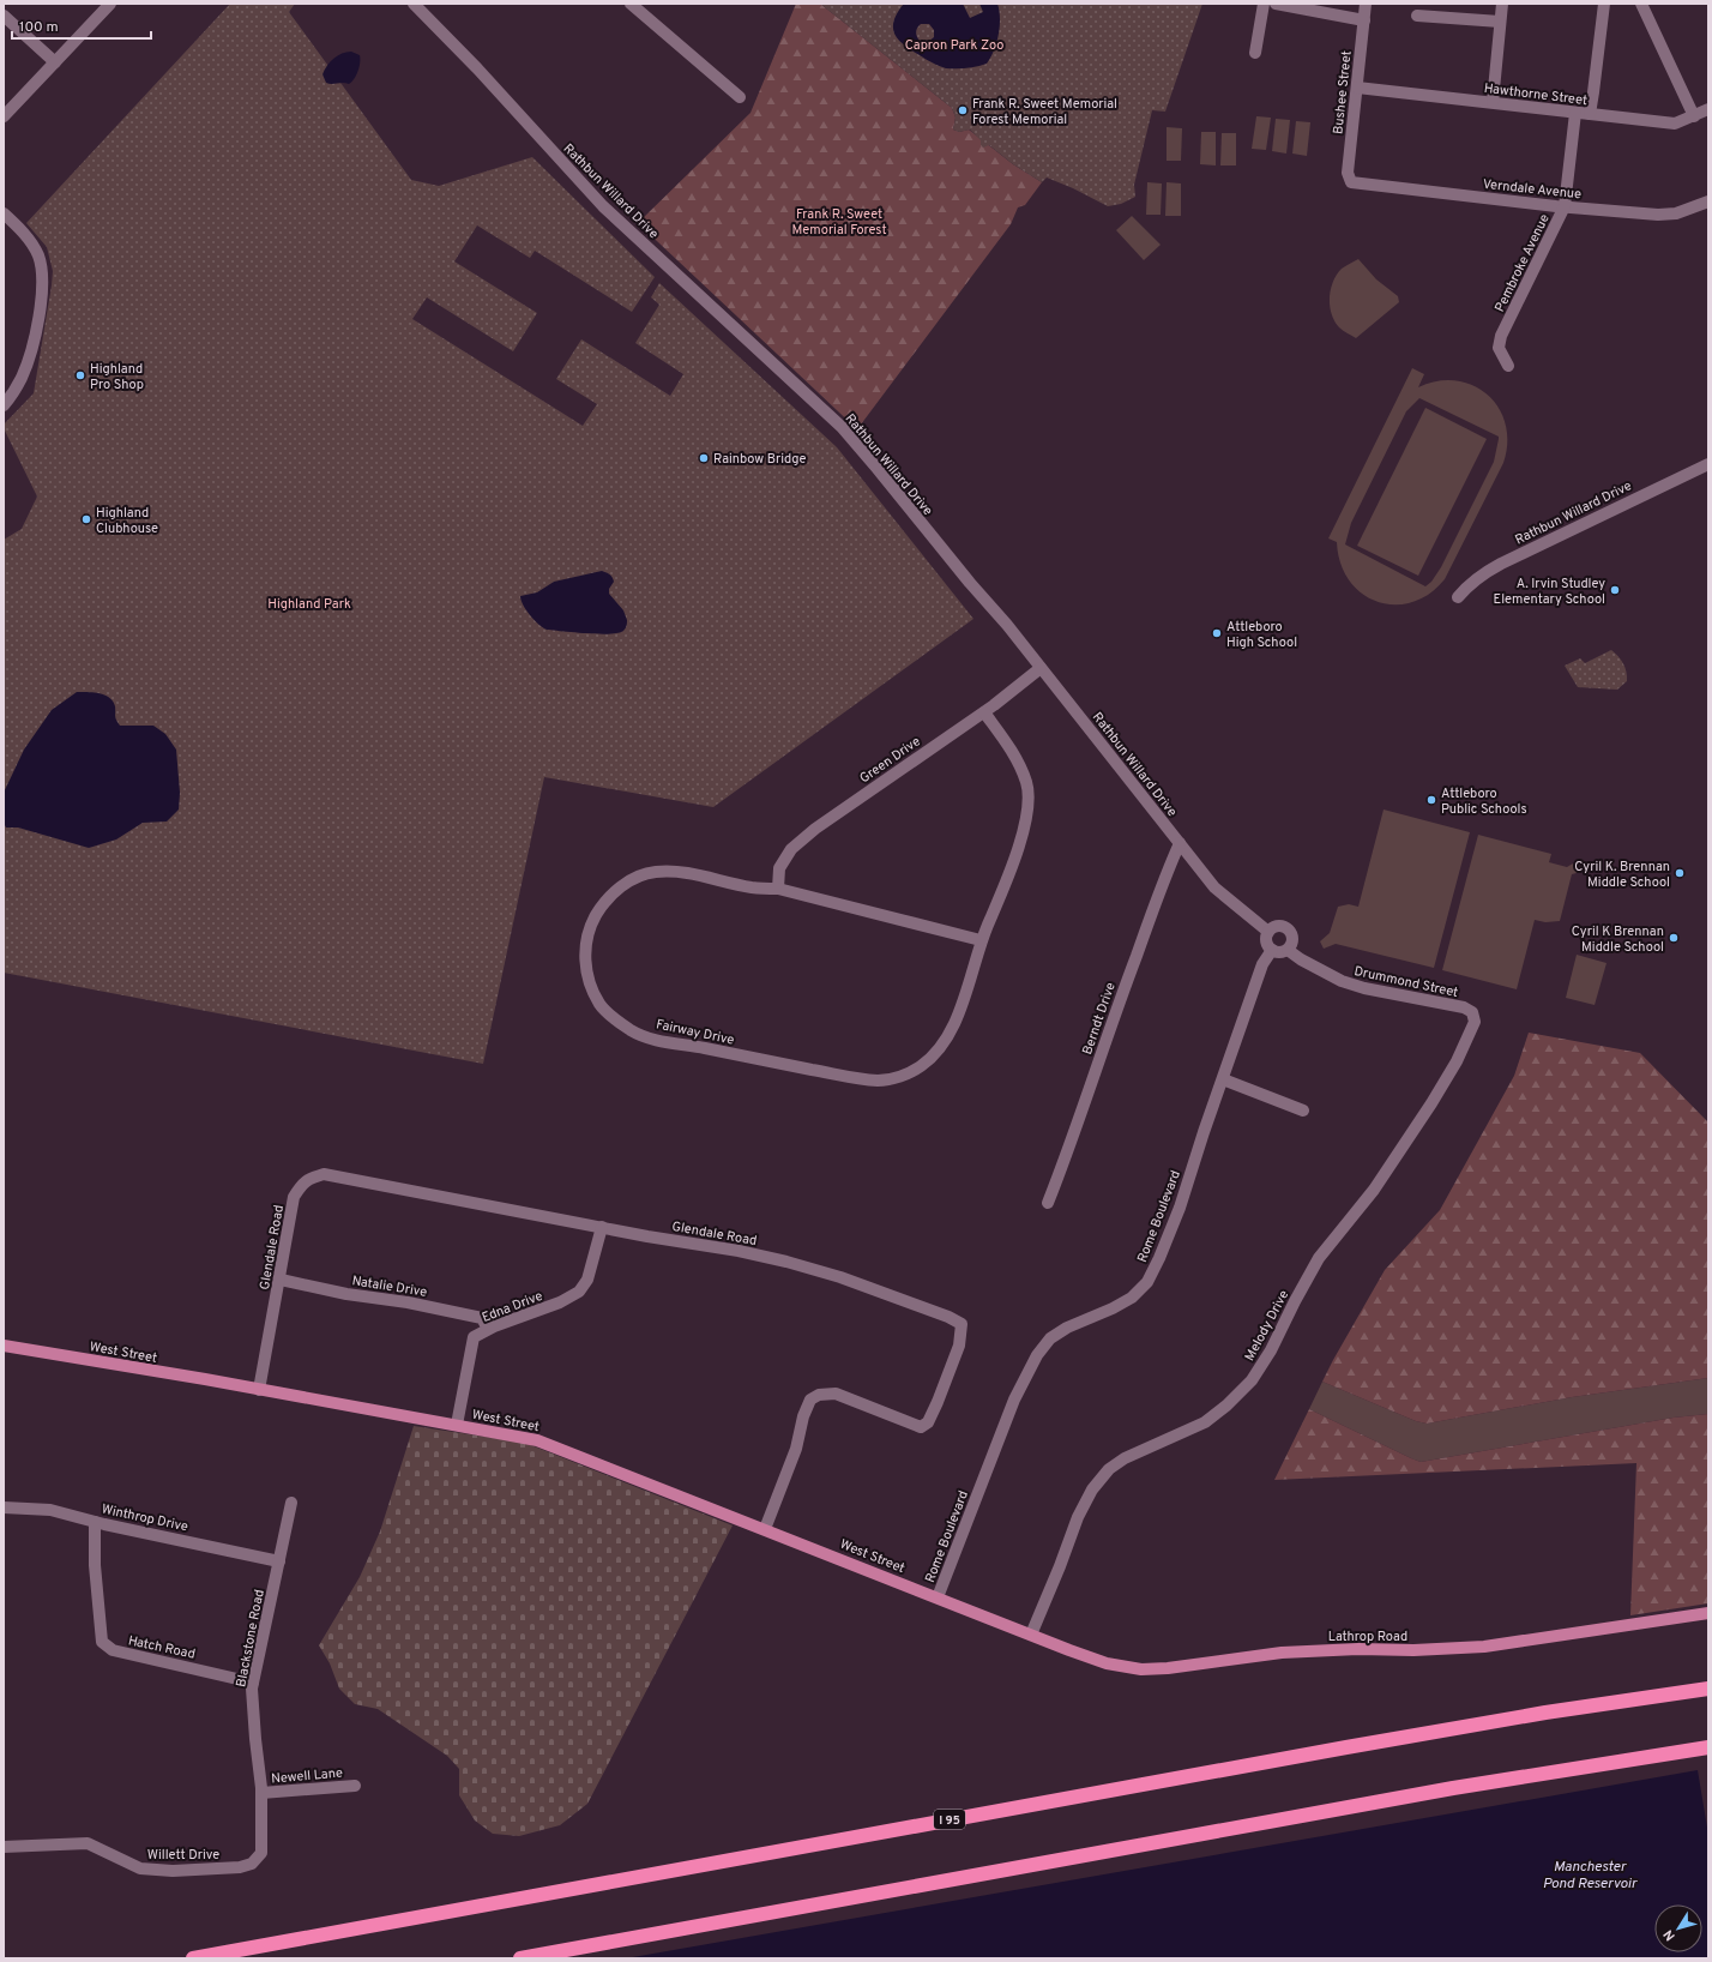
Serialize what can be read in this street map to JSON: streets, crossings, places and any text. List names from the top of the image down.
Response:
{
  "streets": {
    "highway": ["I 95"],
    "main road": ["West Street", "Lathrop Road"],
    "street": [
      "Bushee Street",
      "Hawthorne Street",
      "Verndale Avenue",
      "Rathbun Willard Drive",
      "Pembroke Avenue",
      "Green Drive",
      "Drummond Street",
      "Berndt Drive",
      "Fairway Drive",
      "Rome Boulevard",
      "Glendale Road",
      "Natalie Drive",
      "Edna Drive",
      "Melody Drive",
      "Winthrop Drive",
      "Blackstone Road",
      "Hatch Road",
      "Newell Lane",
      "Willett Drive"
    ]
  },
  "crossings": [
    ["Bushee Street", "Hawthorne Street"],
    ["Bushee Street", "Verndale Avenue"],
    ["Hawthorne Street", "Pembroke Avenue"],
    ["Verndale Avenue", "Pembroke Avenue"],
    ["Rathbun Willard Drive", "Green Drive"],
    ["Rathbun Willard Drive", "Drummond Street"],
    ["Rathbun Willard Drive", "Berndt Drive"],
    ["Rathbun Willard Drive", "Rome Boulevard"],
    ["Green Drive", "Fairway Drive"],
    ["Drummond Street", "Rome Boulevard"],
    ["Drummond Street", "Melody Drive"],
    ["Rome Boulevard", "West Street"],
    ["Glendale Road", "Natalie Drive"],
    ["Glendale Road", "Edna Drive"],
    ["Glendale Road", "West Street"],
    ["Natalie Drive", "Edna Drive"],
    ["Edna Drive", "West Street"],
    ["Melody Drive", "West Street"],
    ["Melody Drive", "Lathrop Road"],
    ["West Street", "Lathrop Road"],
    ["Winthrop Drive", "Blackstone Road"],
    ["Winthrop Drive", "Hatch Road"],
    ["Blackstone Road", "Hatch Road"],
    ["Blackstone Road", "Newell Lane"],
    ["Blackstone Road", "Willett Drive"]
  ],
  "water": ["Manchester Pond Reservoir"],
  "parks": ["Capron Park Zoo", "Frank R. Sweet Memorial Forest", "Highland Park"],
  "places": [
    "Frank R. Sweet Memorial Forest Memorial",
    "Highland Pro Shop",
    "Rainbow Bridge",
    "Highland Clubhouse",
    "A. Irvin Studley Elementary School",
    "Attleboro High School",
    "Attleboro Public Schools",
    "Cyril K. Brennan Middle School",
    "Cyril K Brennan Middle School"
  ],
  "scale_bar": "100 m",
  "north": "bottom left"
}
